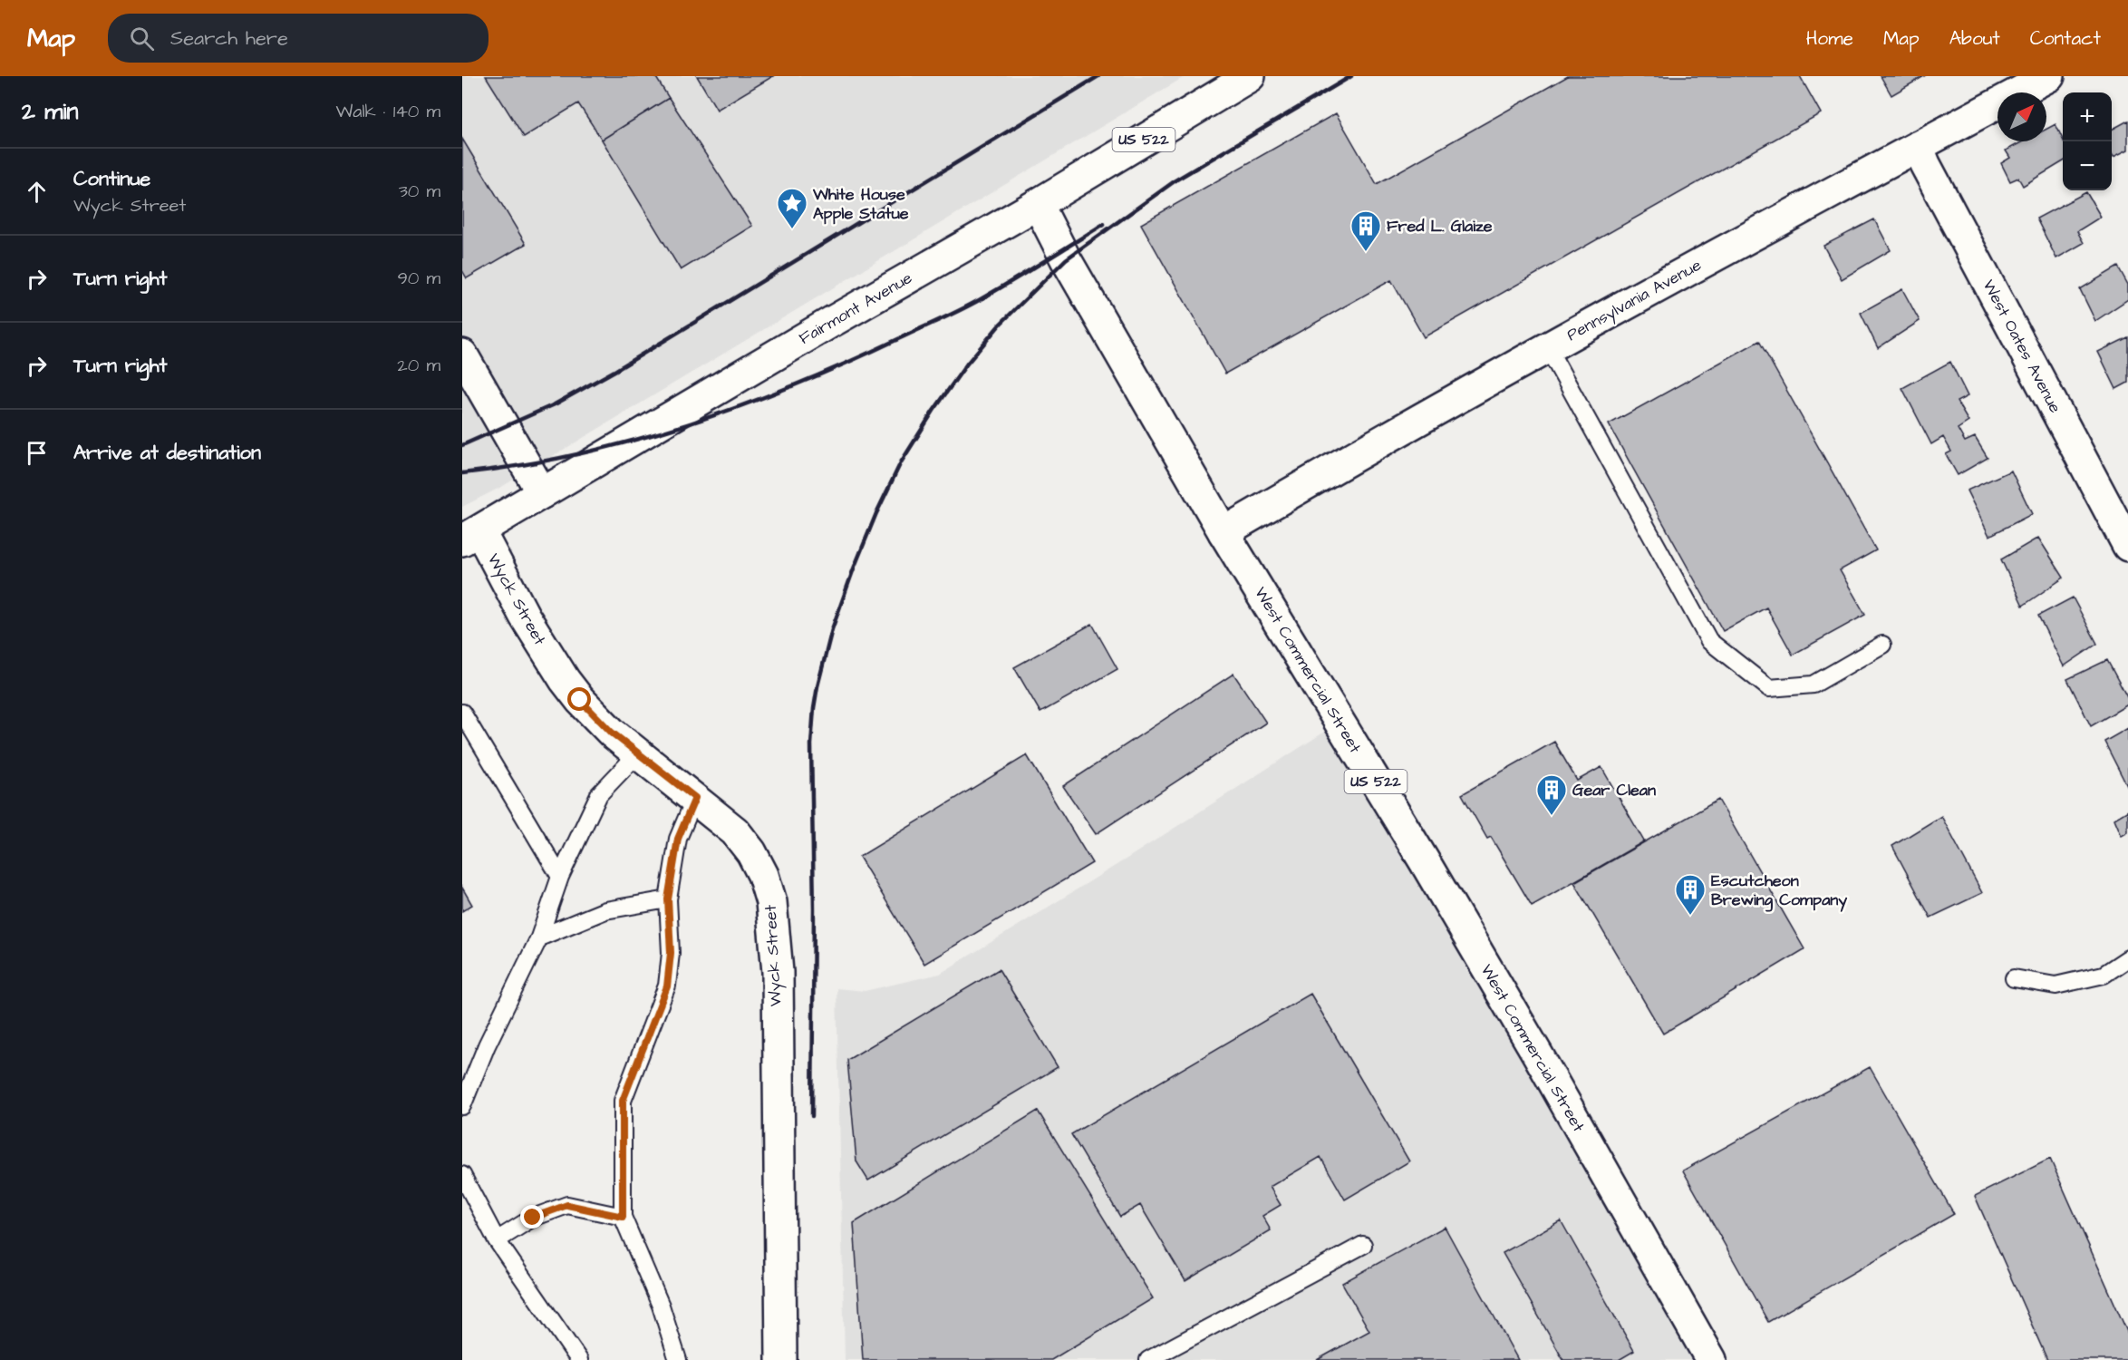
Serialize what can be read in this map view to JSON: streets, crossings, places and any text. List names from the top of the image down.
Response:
{
  "streets": {
    "street": [
      "US 522",
      "Pennsylvania Avenue",
      "Fairmont Avenue",
      "West Oates Avenue",
      "Wyck Street",
      "West Commercial Street"
    ]
  },
  "crossings": [
    ["Pennsylvania Avenue", "West Oates Avenue"],
    ["Pennsylvania Avenue", "West Commercial Street"],
    ["Fairmont Avenue", "Wyck Street"],
    ["Fairmont Avenue", "West Commercial Street"]
  ],
  "places": {
    "place": ["White House Apple Statue"],
    "building": ["Fred L. Glaize", "Gear Clean", "Escutcheon Brewing Company"]
  },
  "north": "top right",
  "page": {
    "header": "Map",
    "search": "Search here",
    "nav": [
      "Home",
      "Map",
      "About",
      "Contact"
    ],
    "heading": ["2 min", "Walk · 140 m"],
    "map_buttons": ["+", "−"],
    "list": [
      ["Continue", "Wyck Street", "30 m"],
      ["Turn right", "90 m"],
      ["Turn right", "20 m"],
      "Arrive at destination"
    ]
  }
}
